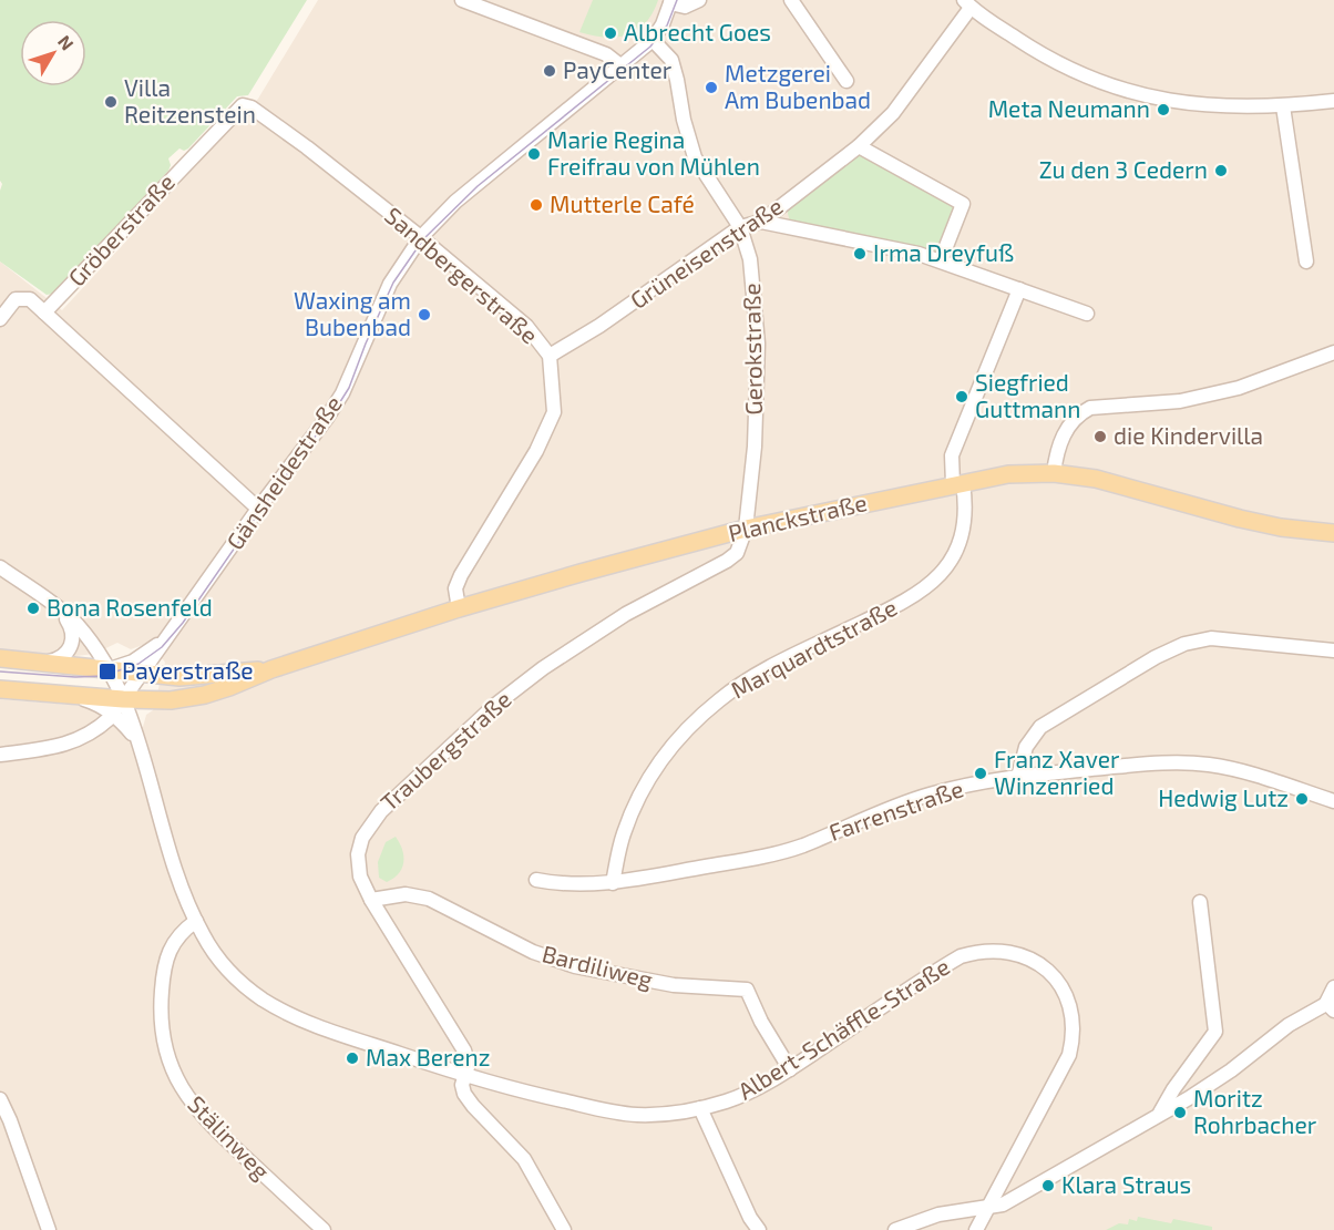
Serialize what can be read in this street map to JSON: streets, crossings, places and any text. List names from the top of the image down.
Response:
{
  "streets": {
    "main road": ["Planckstraße"],
    "street": [
      "Gröberstraße",
      "Grüneisenstraße",
      "Sandbergerstraße",
      "Gerokstraße",
      "Gänsheidestraße",
      "Marquardtstraße",
      "Traubergstraße",
      "Farrenstraße",
      "Bardiliweg",
      "Albert-Schäffle-Straße",
      "Stälinweg"
    ]
  },
  "crossings": [
    ["Gröberstraße", "Sandbergerstraße"],
    ["Grüneisenstraße", "Sandbergerstraße"],
    ["Grüneisenstraße", "Gerokstraße"],
    ["Sandbergerstraße", "Gänsheidestraße"],
    ["Sandbergerstraße", "Planckstraße"],
    ["Gerokstraße", "Gänsheidestraße"],
    ["Gerokstraße", "Planckstraße"],
    ["Gerokstraße", "Traubergstraße"],
    ["Gänsheidestraße", "Planckstraße"],
    ["Gänsheidestraße", "Albert-Schäffle-Straße"],
    ["Planckstraße", "Marquardtstraße"],
    ["Planckstraße", "Traubergstraße"],
    ["Planckstraße", "Albert-Schäffle-Straße"],
    ["Marquardtstraße", "Farrenstraße"],
    ["Traubergstraße", "Bardiliweg"],
    ["Traubergstraße", "Albert-Schäffle-Straße"],
    ["Bardiliweg", "Albert-Schäffle-Straße"],
    ["Albert-Schäffle-Straße", "Stälinweg"]
  ],
  "places": {
    "other": [
      "Albrecht Goes",
      "PayCenter",
      "Metzgerei Am Bubenbad",
      "Villa Reitzenstein",
      "Meta Neumann",
      "Marie Regina Freifrau von Mühlen",
      "Zu den 3 Cedern",
      "Mutterle Café",
      "Irma Dreyfuß",
      "Waxing am Bubenbad",
      "Siegfried Guttmann",
      "die Kindervilla",
      "Bona Rosenfeld",
      "Franz Xaver Winzenried",
      "Hedwig Lutz",
      "Max Berenz",
      "Moritz Rohrbacher",
      "Klara Straus"
    ],
    "transit": ["Payerstraße"]
  },
  "north": "top right"
}
